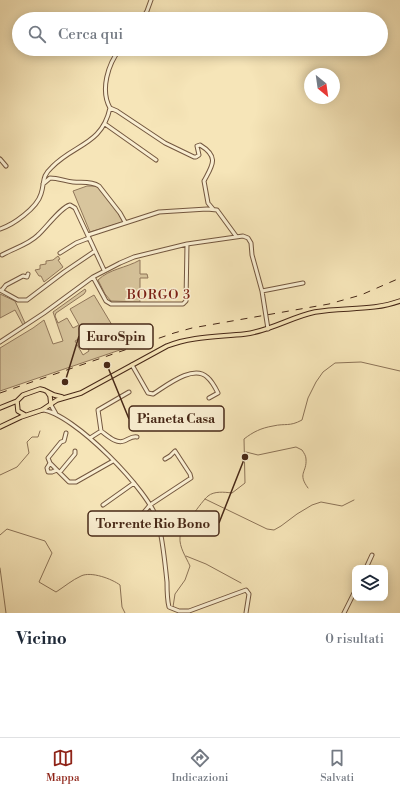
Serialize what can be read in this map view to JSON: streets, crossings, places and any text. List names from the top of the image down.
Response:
{
  "districts": ["BORGO 3"],
  "places": ["Pianeta Casa", "EuroSpin", "Torrente Rio Bono"],
  "north": "bottom right",
  "page": {
    "search": "Cerca qui",
    "heading": ["Vicino", "0 risultati"],
    "nav": ["Mappa", "Indicazioni", "Salvati"]
  }
}
